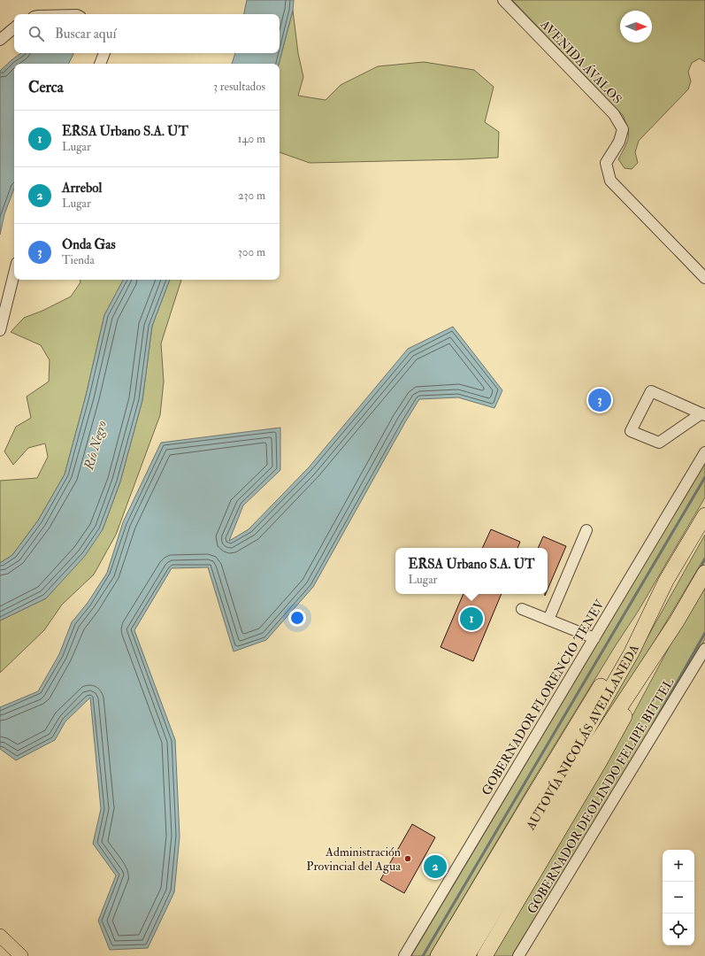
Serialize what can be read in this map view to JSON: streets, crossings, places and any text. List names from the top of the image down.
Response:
{
  "streets": {
    "highway": ["AUTOVÍA NICOLÁS AVELLANEDA"],
    "street": ["AVENIDA ÁVALOS", "GOBERNADOR FLORENCIO TENEV", "GOBERNADOR DEOLINDO FELIPE BITTEL"]
  },
  "water": ["Río Negro"],
  "places": ["Administración Provincial del Agua"],
  "north": "right",
  "page": {
    "search": "Buscar aquí",
    "heading": ["Cerca", "3 resultados"],
    "list": [
      {
        "mark": "1",
        "name": "ERSA Urbano S.A. UT",
        "note": "Lugar",
        "value": "140 m"
      },
      {
        "mark": "2",
        "name": "Arrebol",
        "note": "Lugar",
        "value": "230 m"
      },
      {
        "mark": "3",
        "name": "Onda Gas",
        "note": "Tienda",
        "value": "300 m"
      }
    ],
    "pins": ["3", "1", "2"],
    "popup": ["ERSA Urbano S.A. UT", "Lugar"],
    "map_buttons": ["+", "−"]
  }
}
